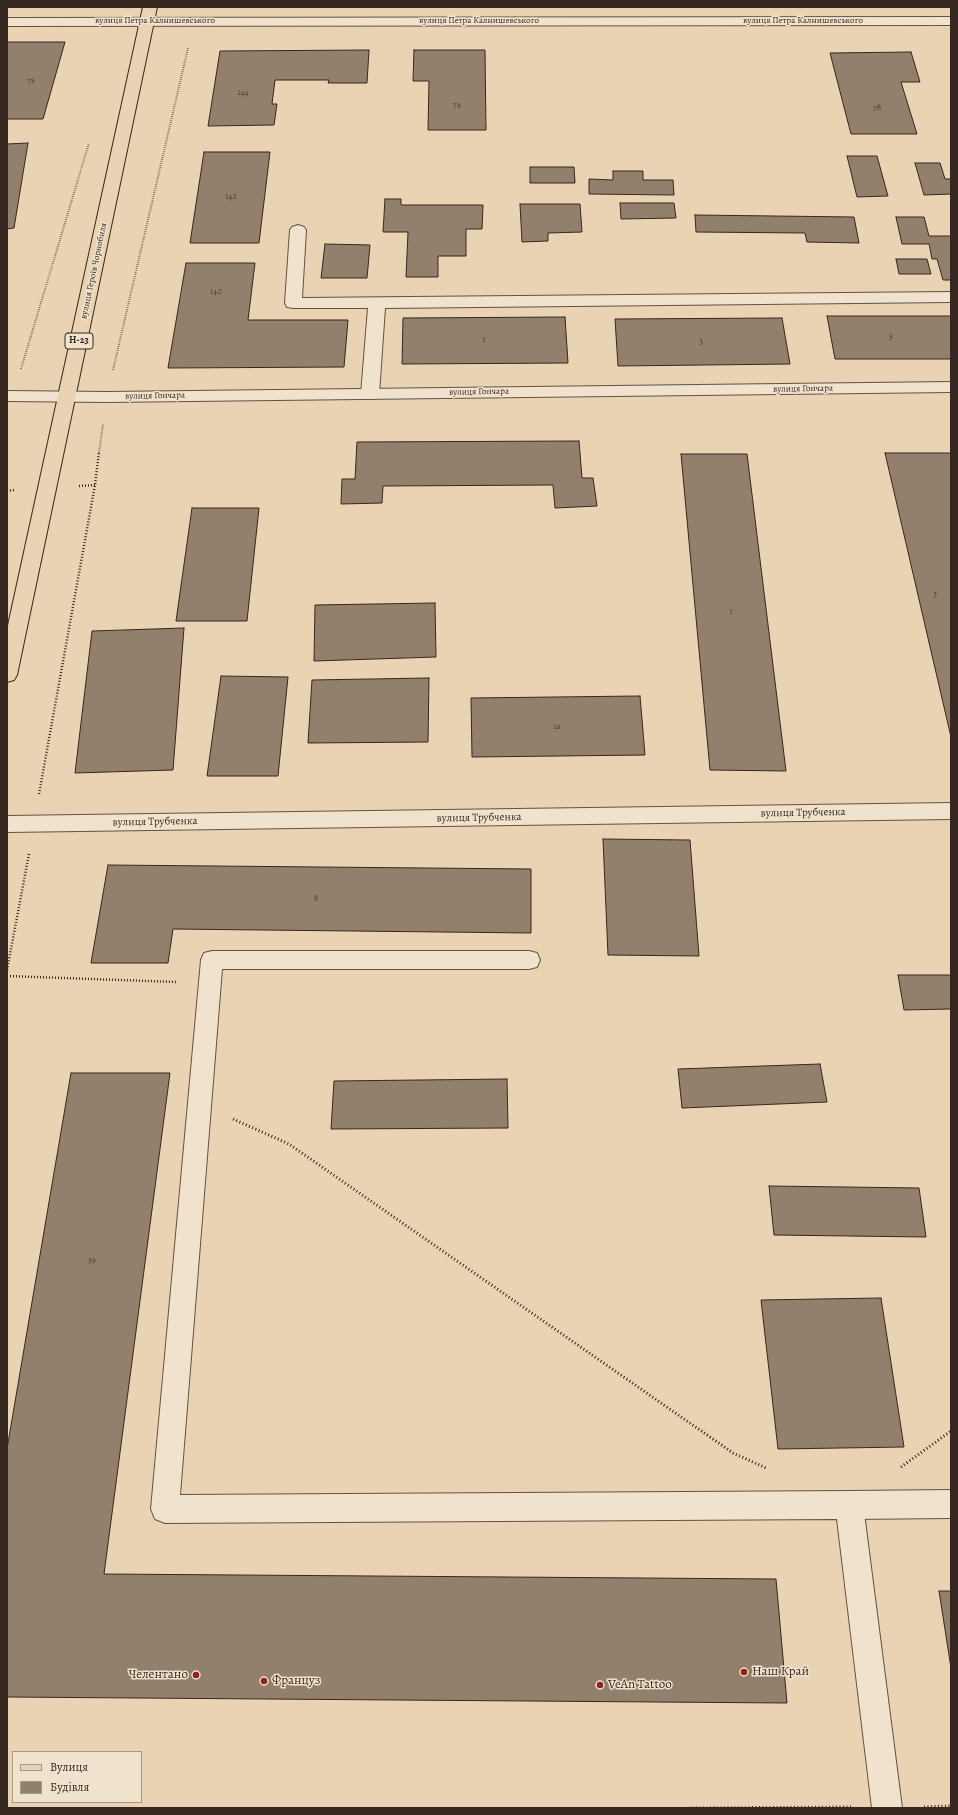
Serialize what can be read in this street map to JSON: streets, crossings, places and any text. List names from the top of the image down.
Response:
{
  "streets": {
    "main road": ["вулиця Героїв Чорнобиля", "Н-23"],
    "street": ["вулиця Петра Калнишевського", "вулиця Гончара", "вулиця Трубченка"]
  },
  "crossings": [
    ["вулиця Петра Калнишевського", "вулиця Героїв Чорнобиля"],
    ["вулиця Героїв Чорнобиля", "вулиця Гончара"]
  ],
  "places": [
    "Наш Край",
    "Челентано",
    "Француз",
    "VeAn Tattoo"
  ],
  "house_numbers": [
    "75",
    "144",
    "74",
    "78",
    "142",
    "140",
    "5",
    "1",
    "3",
    "3",
    "1",
    "1а",
    "8",
    "39"
  ],
  "legend": ["Вулиця", "Будівля"]
}
